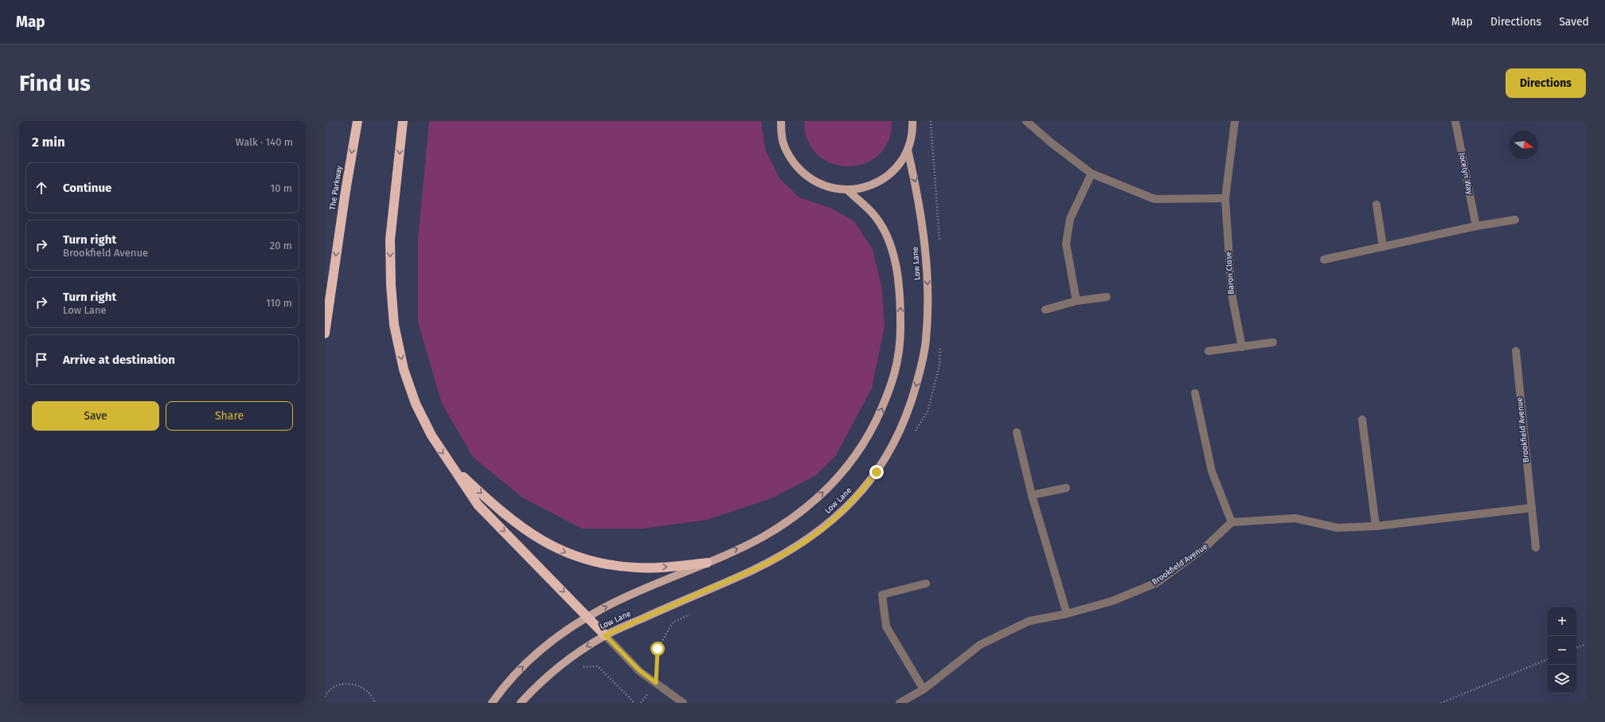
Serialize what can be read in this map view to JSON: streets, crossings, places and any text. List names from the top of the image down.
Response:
{
  "streets": {
    "highway": ["The Parkway"],
    "main road": ["Low Lane"],
    "street": ["Jocelyn Way", "Baron Close", "Brookfield Avenue"]
  },
  "north": "right",
  "page": {
    "header": "Map",
    "nav": ["Map", "Directions", "Saved"],
    "buttons": [
      "Directions",
      ["Save", "Share"]
    ],
    "title": "Find us",
    "heading": ["2 min", "Walk · 140 m"],
    "list": [
      ["Continue", "10 m"],
      ["Turn right", "Brookfield Avenue", "20 m"],
      ["Turn right", "Low Lane", "110 m"],
      "Arrive at destination"
    ],
    "map_buttons": ["+", "−"]
  }
}
